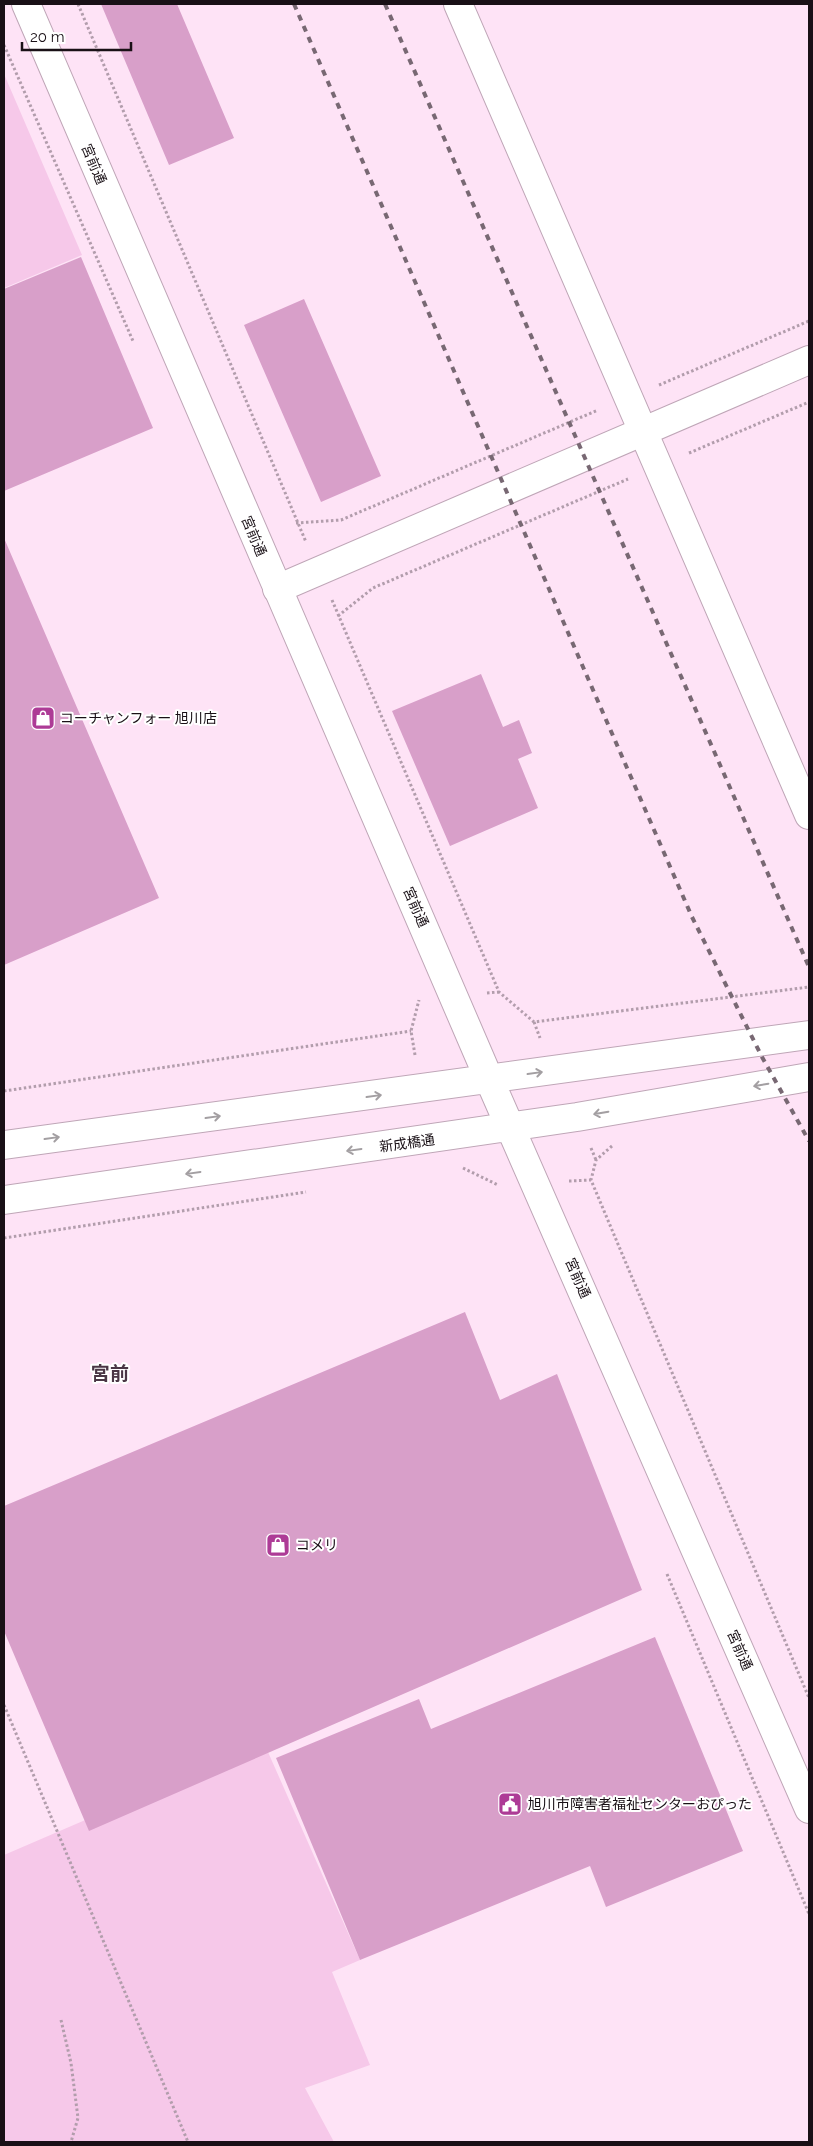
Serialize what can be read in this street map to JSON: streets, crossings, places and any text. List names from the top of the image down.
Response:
{
  "streets": {
    "street": ["宮前通", "新成橋通"]
  },
  "crossings": [
    ["宮前通", "新成橋通"]
  ],
  "districts": ["宮前"],
  "places": {
    "shop": ["コーチャンフォー 旭川店", "コメリ"],
    "public building": ["旭川市障害者福祉センターおぴった"]
  },
  "scale_bar": "20 m"
}
